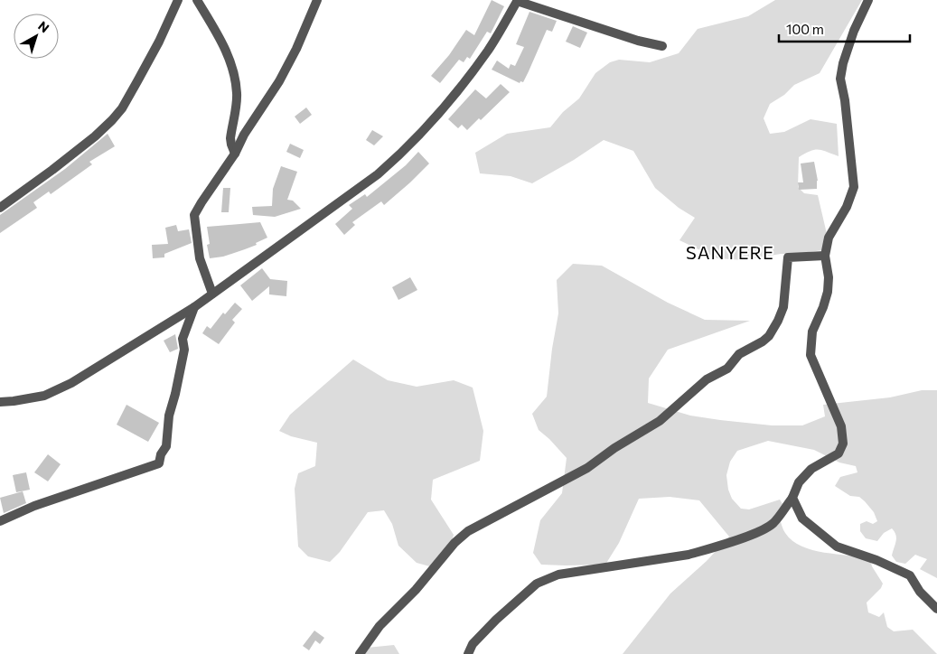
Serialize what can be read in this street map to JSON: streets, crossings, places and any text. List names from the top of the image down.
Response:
{
  "districts": ["SANYERE"],
  "scale_bar": "100 m",
  "north": "top right"
}
